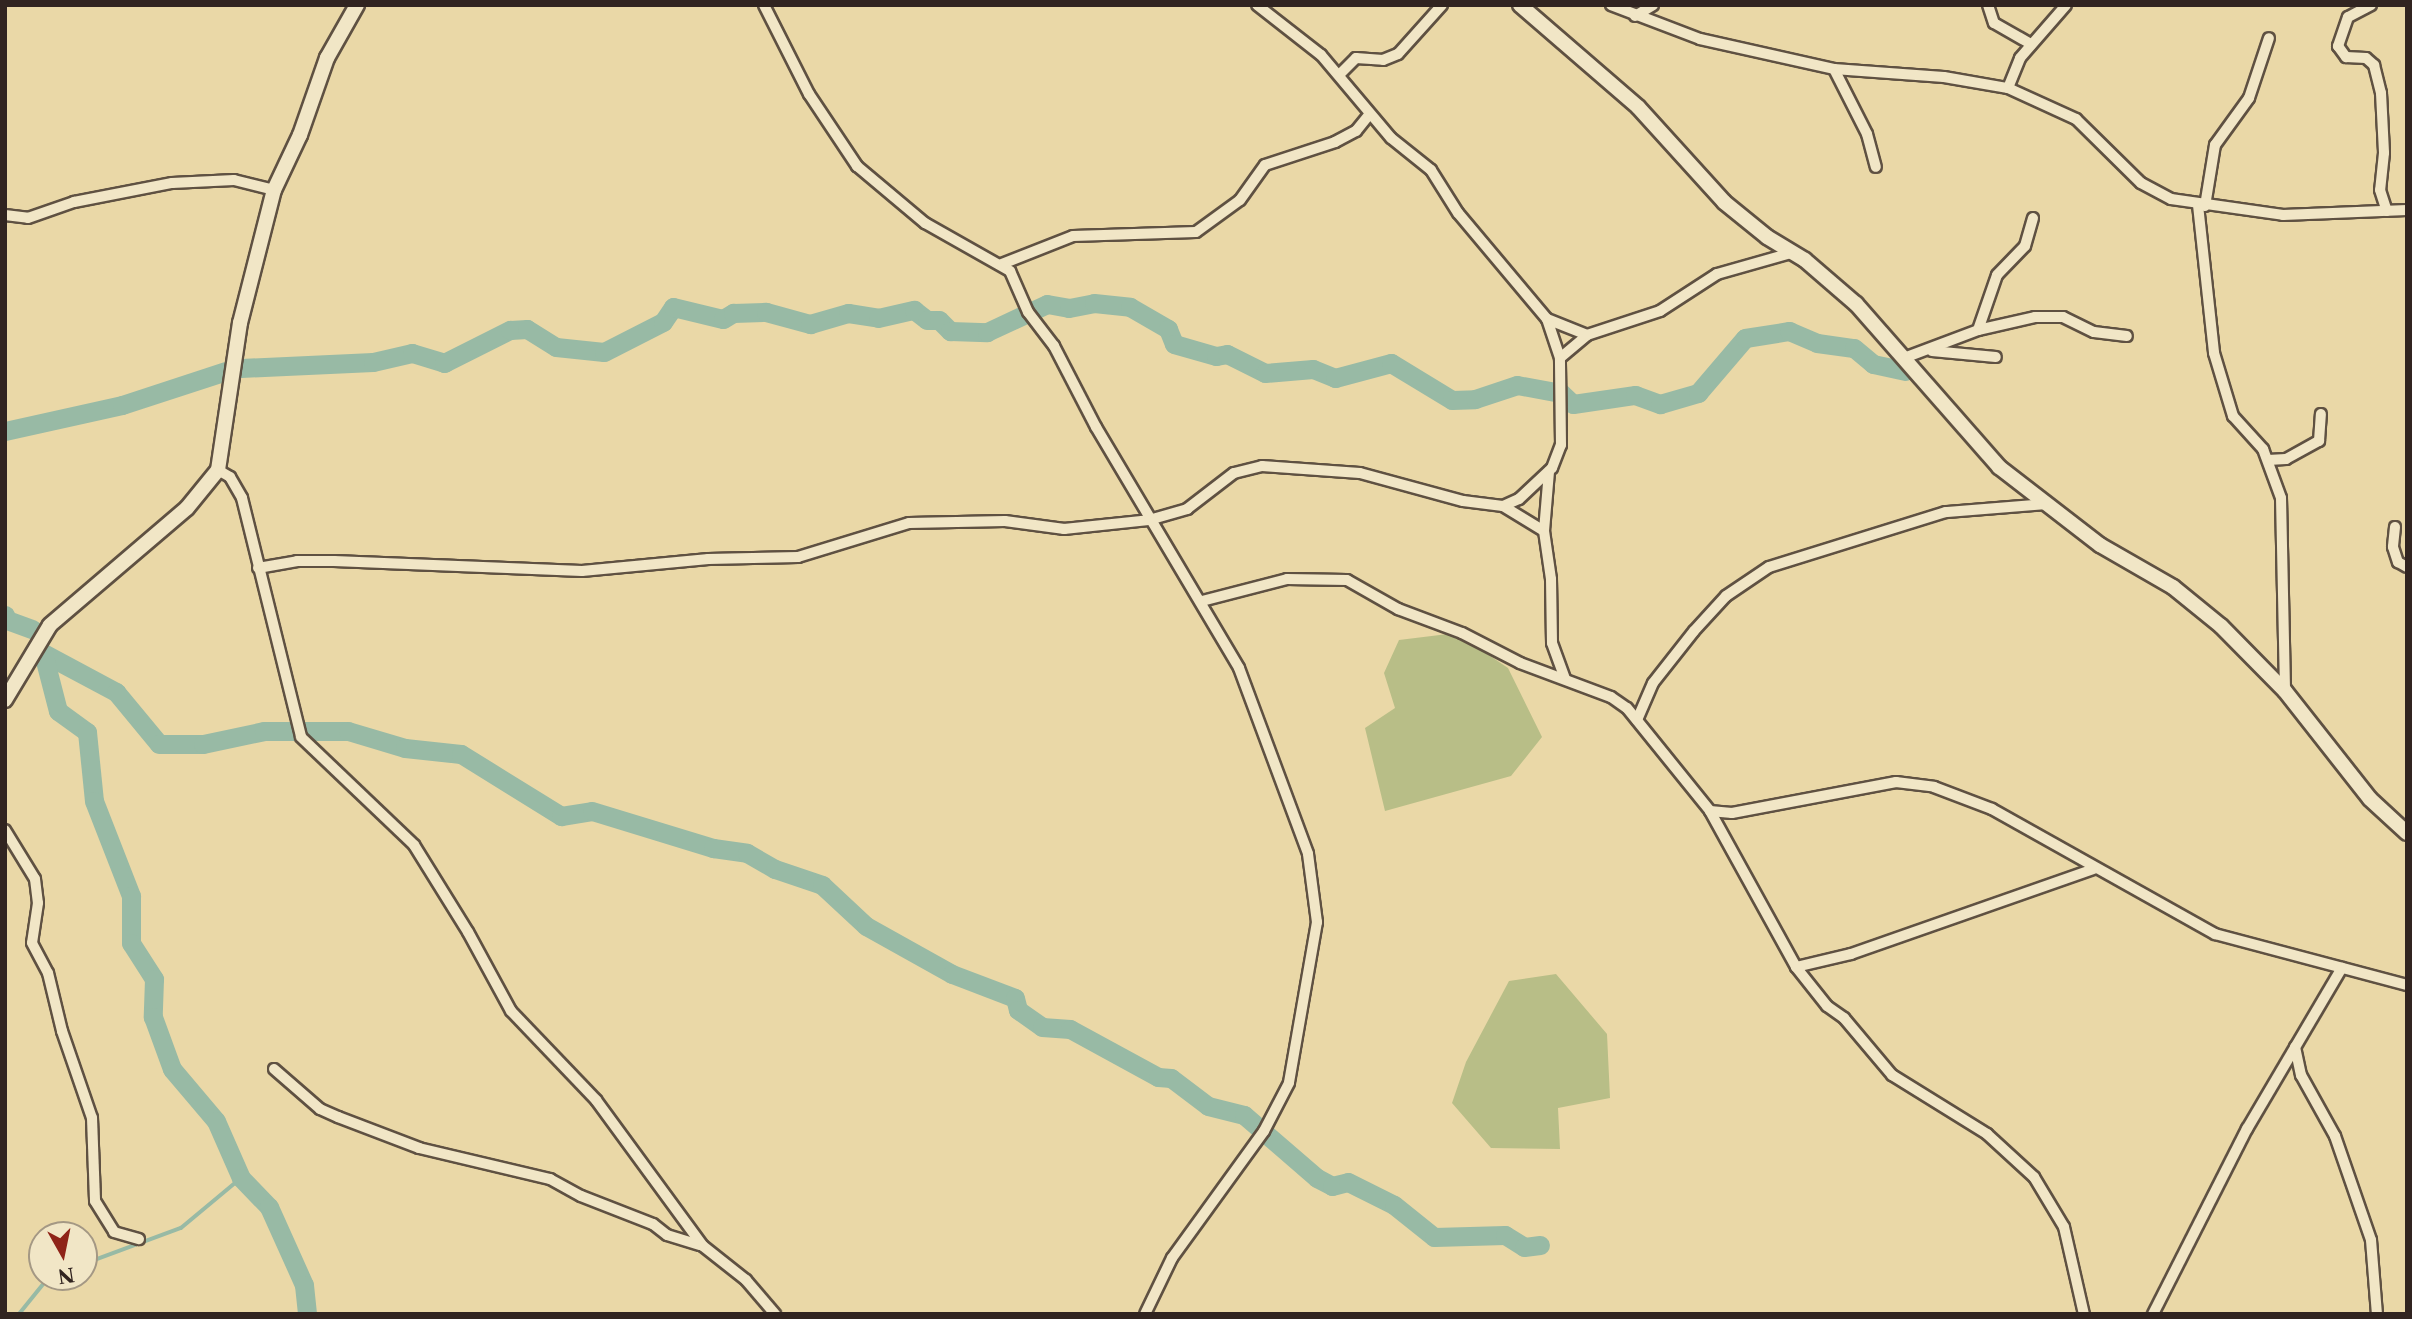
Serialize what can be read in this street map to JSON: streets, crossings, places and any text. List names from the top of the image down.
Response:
{
  "north": "bottom"
}
